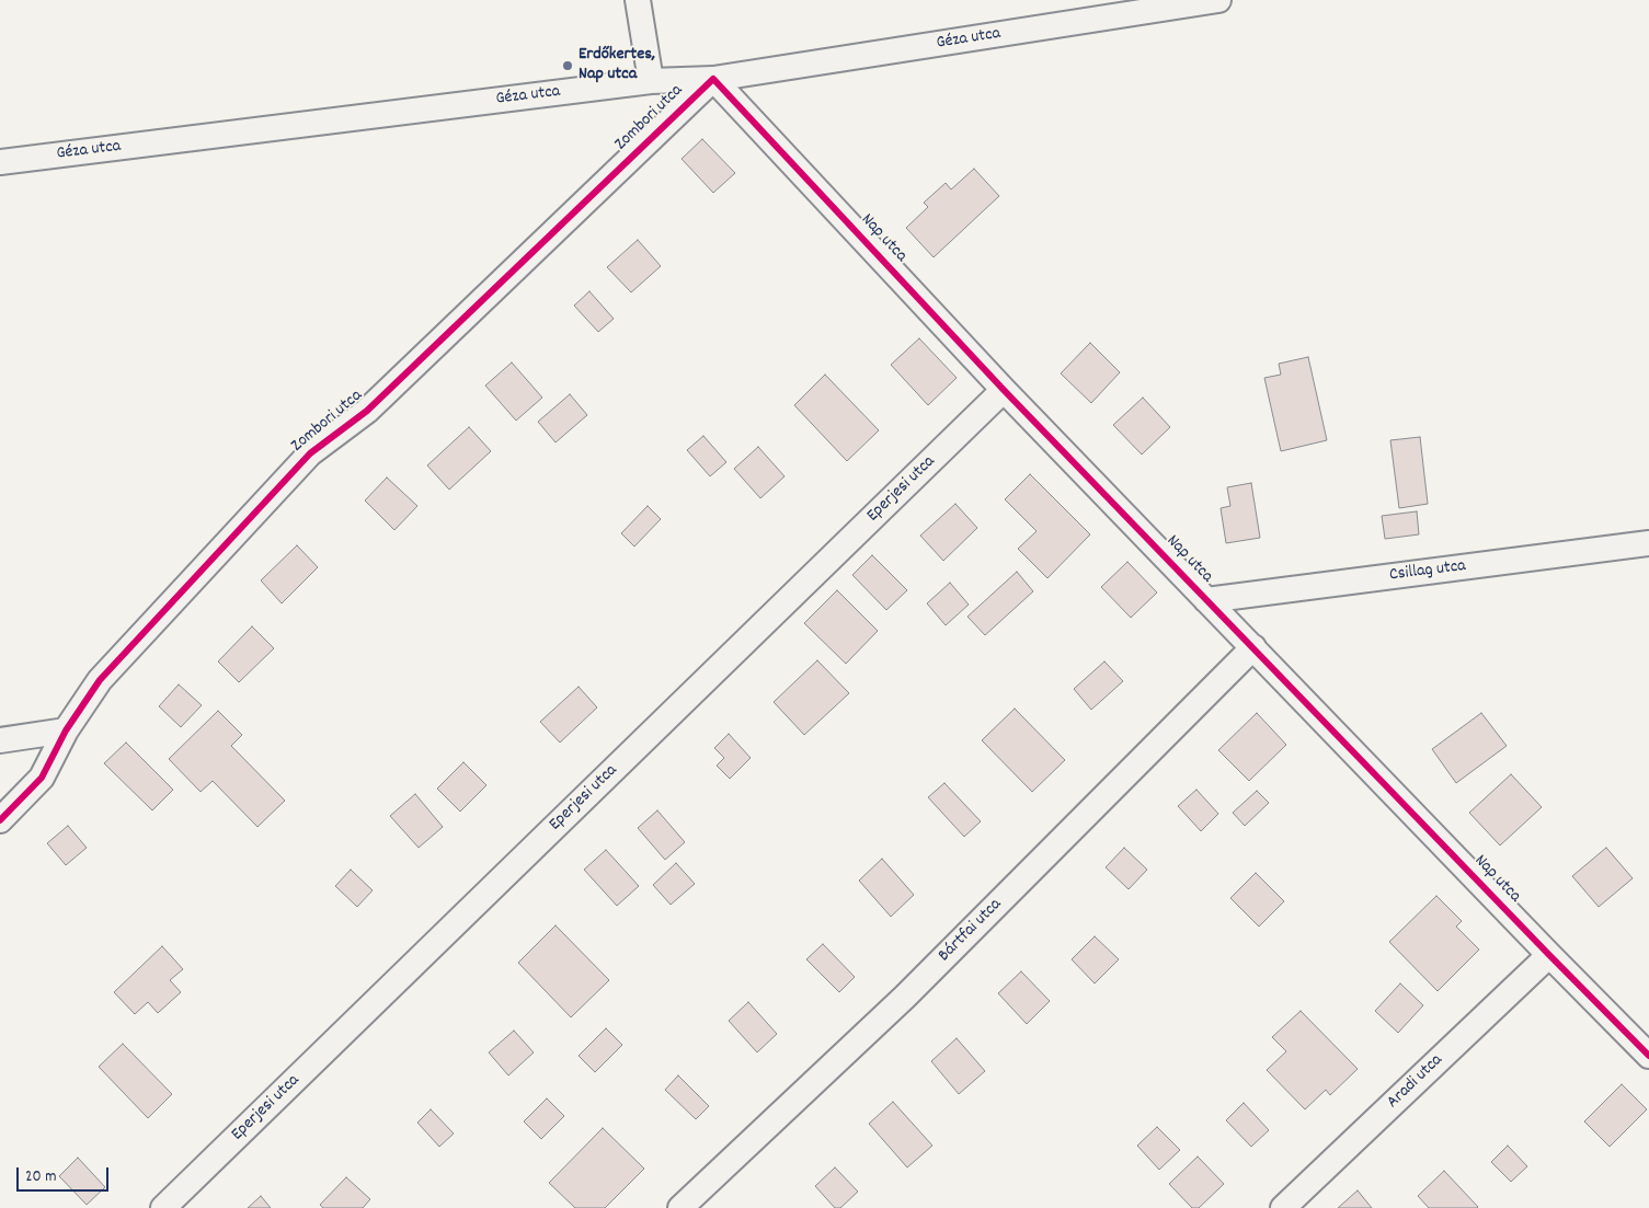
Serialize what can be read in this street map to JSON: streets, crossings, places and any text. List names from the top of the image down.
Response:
{
  "streets": {
    "street": [
      "Géza utca",
      "Zombori utca",
      "Nap utca",
      "Eperjesi utca",
      "Csillag utca",
      "Bártfai utca",
      "Aradi utca"
    ]
  },
  "crossings": [
    ["Géza utca", "Zombori utca"],
    ["Géza utca", "Nap utca"],
    ["Zombori utca", "Nap utca"],
    ["Nap utca", "Eperjesi utca"],
    ["Nap utca", "Csillag utca"],
    ["Nap utca", "Bártfai utca"],
    ["Nap utca", "Aradi utca"]
  ],
  "places": ["Erdőkertes, Nap utca"],
  "scale_bar": "20 m"
}
